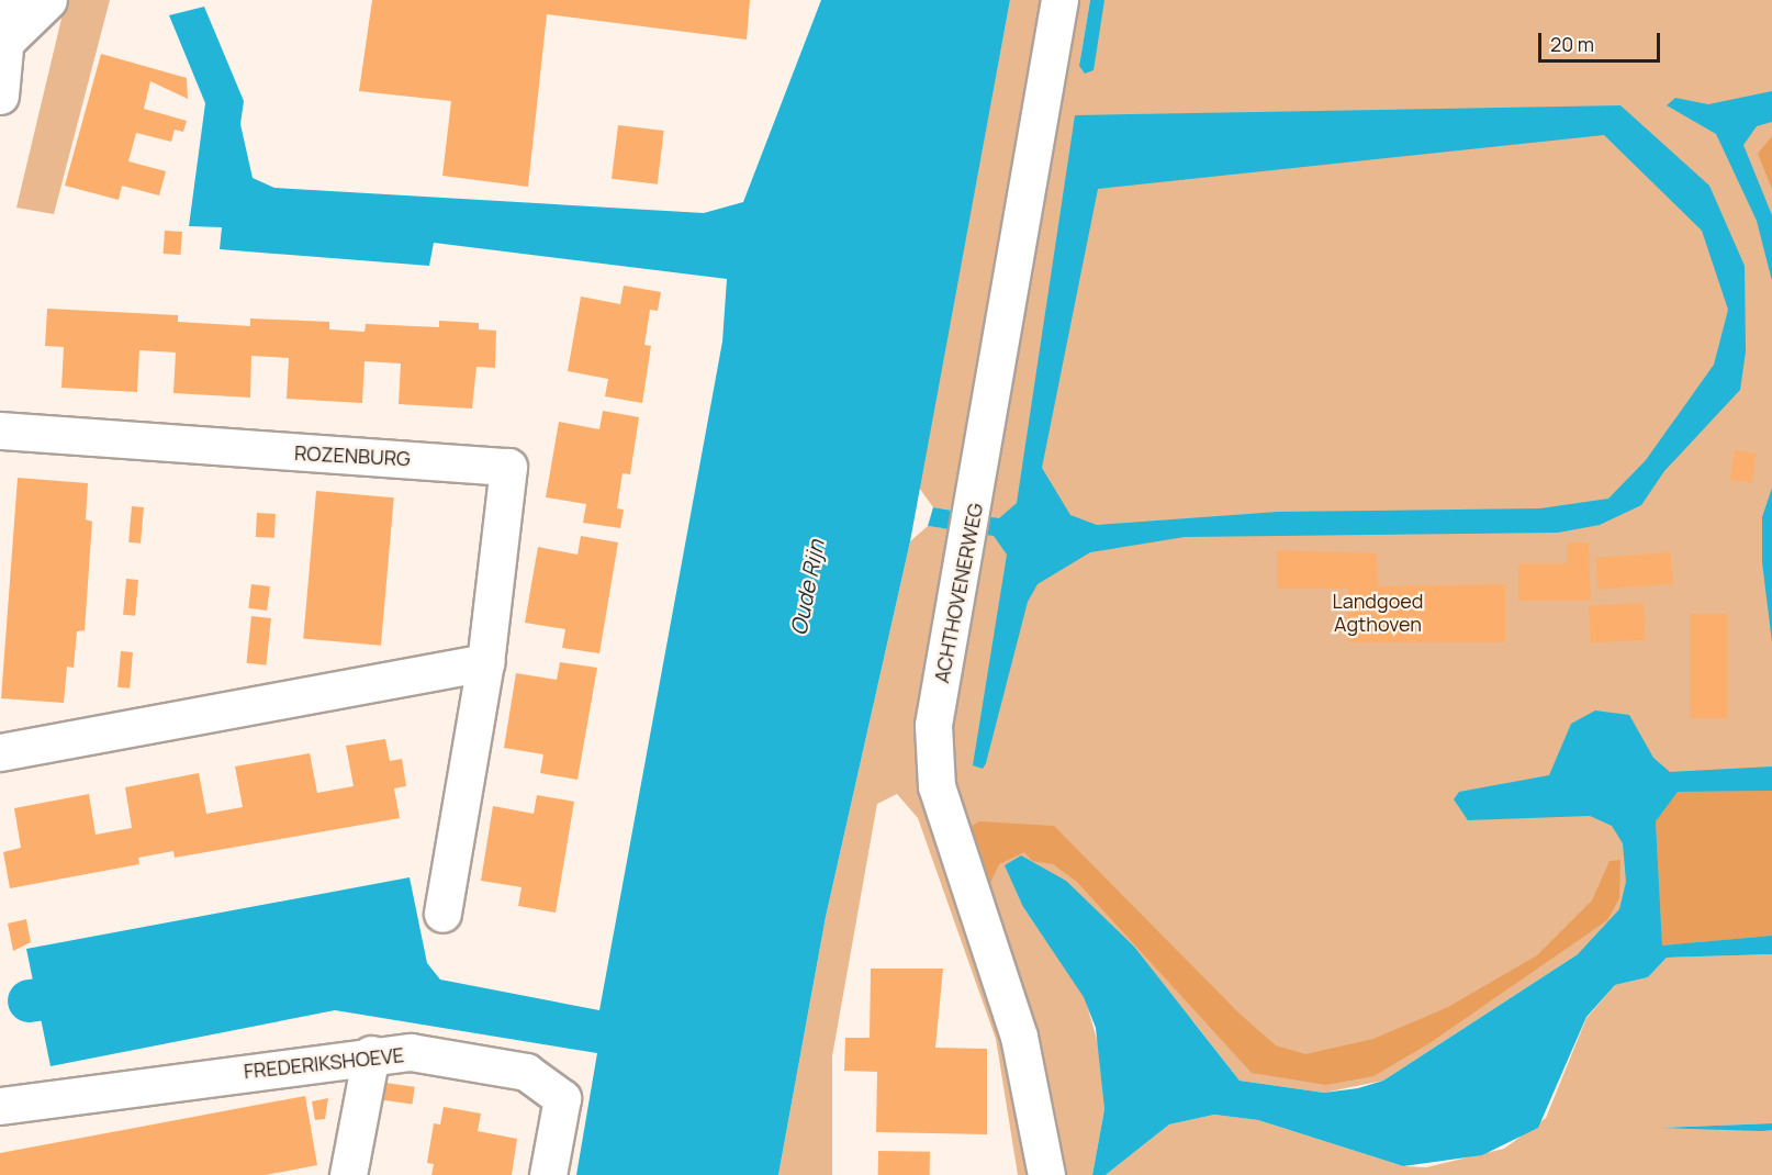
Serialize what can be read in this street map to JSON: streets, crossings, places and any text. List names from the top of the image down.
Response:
{
  "streets": {
    "street": ["ROZENBURG", "ACHTHOVENERWEG", "FREDERIKSHOEVE"]
  },
  "water": ["Oude Rijn"],
  "parks": ["Landgoed Agthoven"],
  "scale_bar": "20 m"
}
